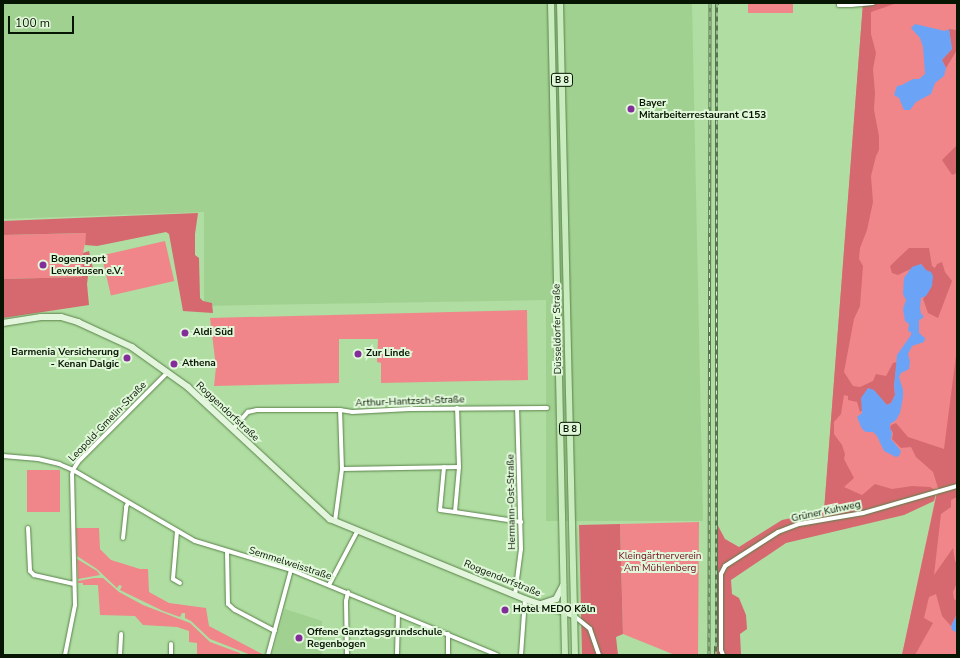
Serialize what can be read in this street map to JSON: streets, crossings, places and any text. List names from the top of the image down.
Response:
{
  "streets": {
    "main road": ["B 8", "Düsseldorfer Straße"],
    "street": [
      "Arthur-Hantzsch-Straße",
      "Roggendorfstraße",
      "Leopold-Gmelin-Straße",
      "Hermann-Ost-Straße",
      "Grüner Kuhweg",
      "Semmelweisstraße"
    ]
  },
  "crossings": [
    ["Düsseldorfer Straße", "Roggendorfstraße"],
    ["Arthur-Hantzsch-Straße", "Roggendorfstraße"],
    ["Arthur-Hantzsch-Straße", "Hermann-Ost-Straße"],
    ["Roggendorfstraße", "Leopold-Gmelin-Straße"],
    ["Roggendorfstraße", "Hermann-Ost-Straße"],
    ["Leopold-Gmelin-Straße", "Semmelweisstraße"]
  ],
  "parks": ["Kleingärtnerverein Am Mühlenberg"],
  "places": [
    "Bayer Mitarbeiterrestaurant C153",
    "Bogensport Leverkusen e.V.",
    "Aldi Süd",
    "Zur Linde",
    "Barmenia Versicherung - Kenan Dalgic",
    "Athena",
    "Hotel MEDO Köln",
    "Offene Ganztagsgrundschule Regenbogen"
  ],
  "scale_bar": "100 m"
}
